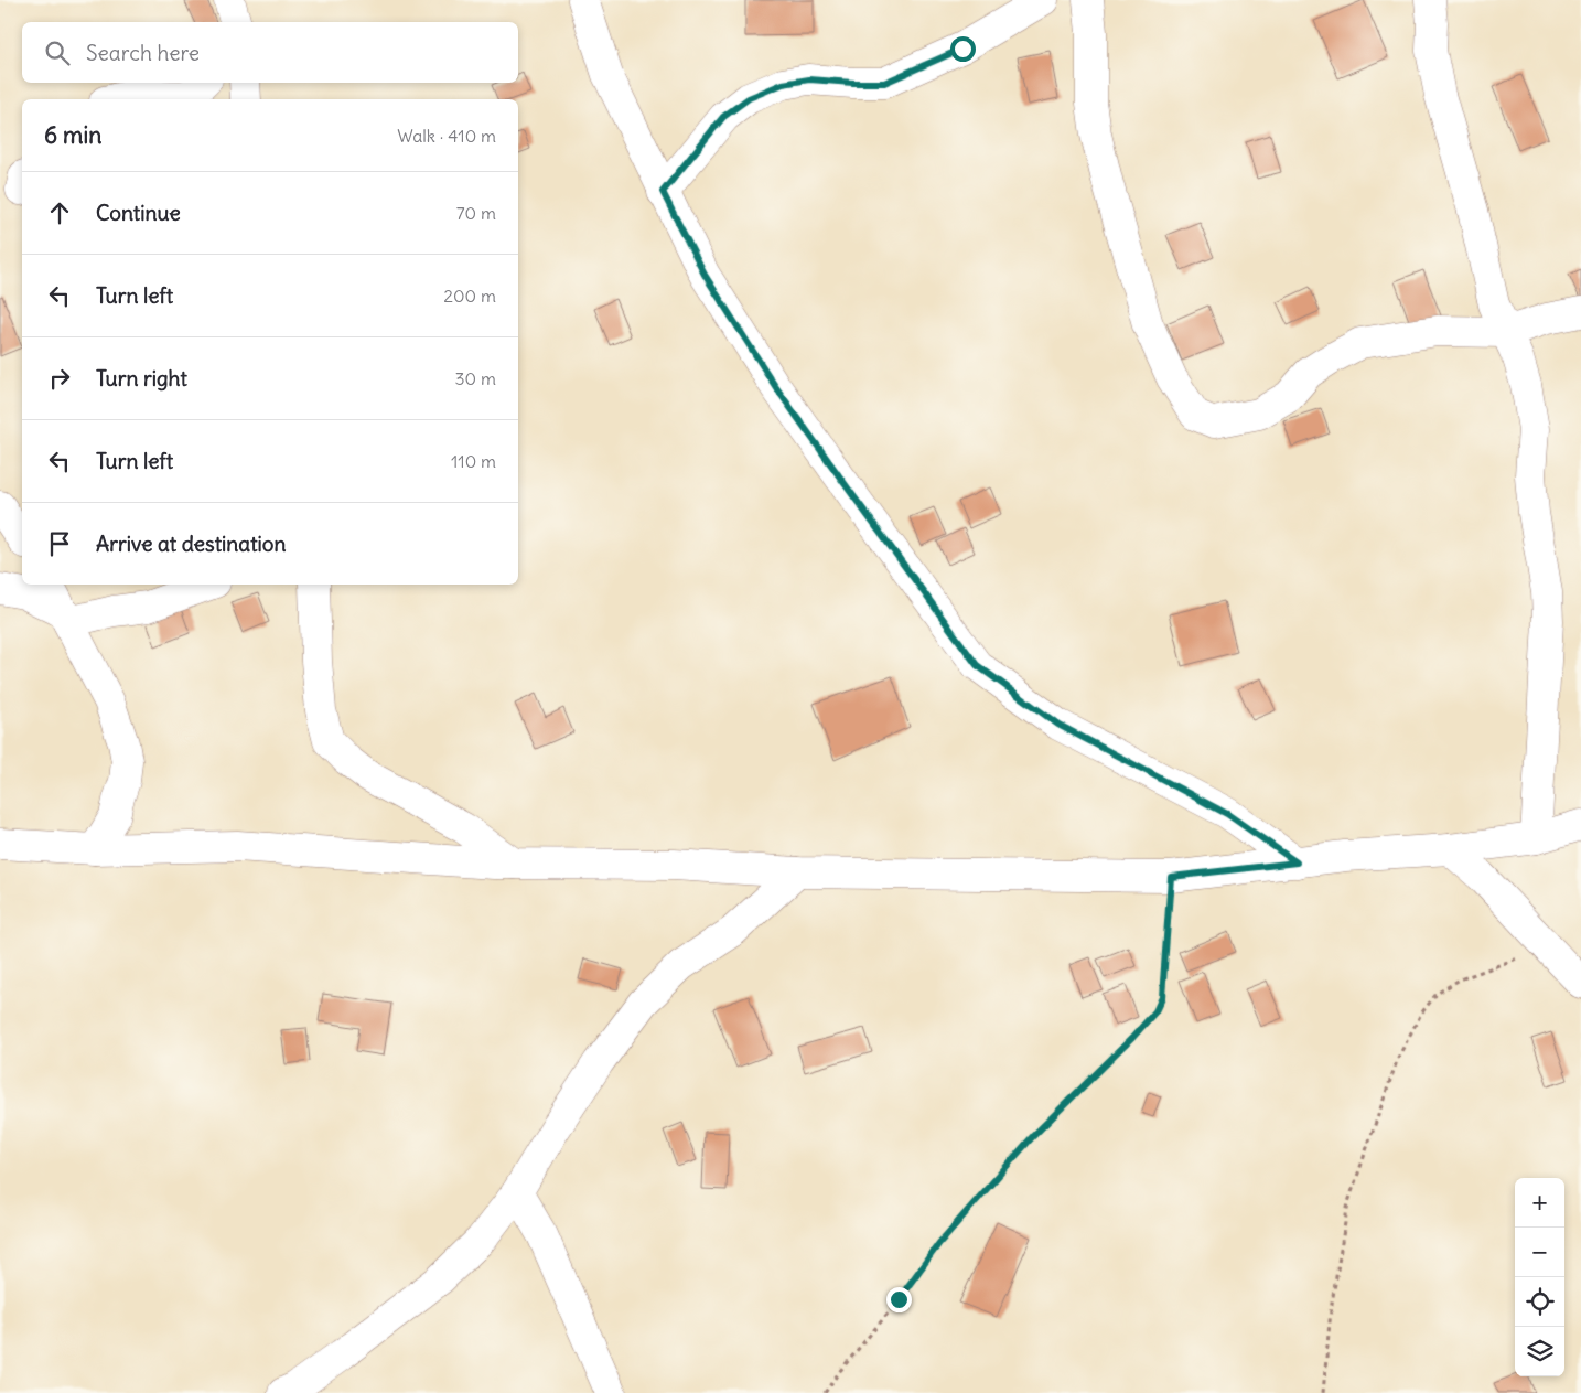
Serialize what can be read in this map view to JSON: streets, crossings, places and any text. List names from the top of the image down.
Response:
{
  "page": {
    "search": "Search here",
    "heading": ["6 min", "Walk · 410 m"],
    "list": [
      ["Continue", "70 m"],
      ["Turn left", "200 m"],
      ["Turn right", "30 m"],
      ["Turn left", "110 m"],
      "Arrive at destination"
    ],
    "map_buttons": ["+", "−"]
  }
}
